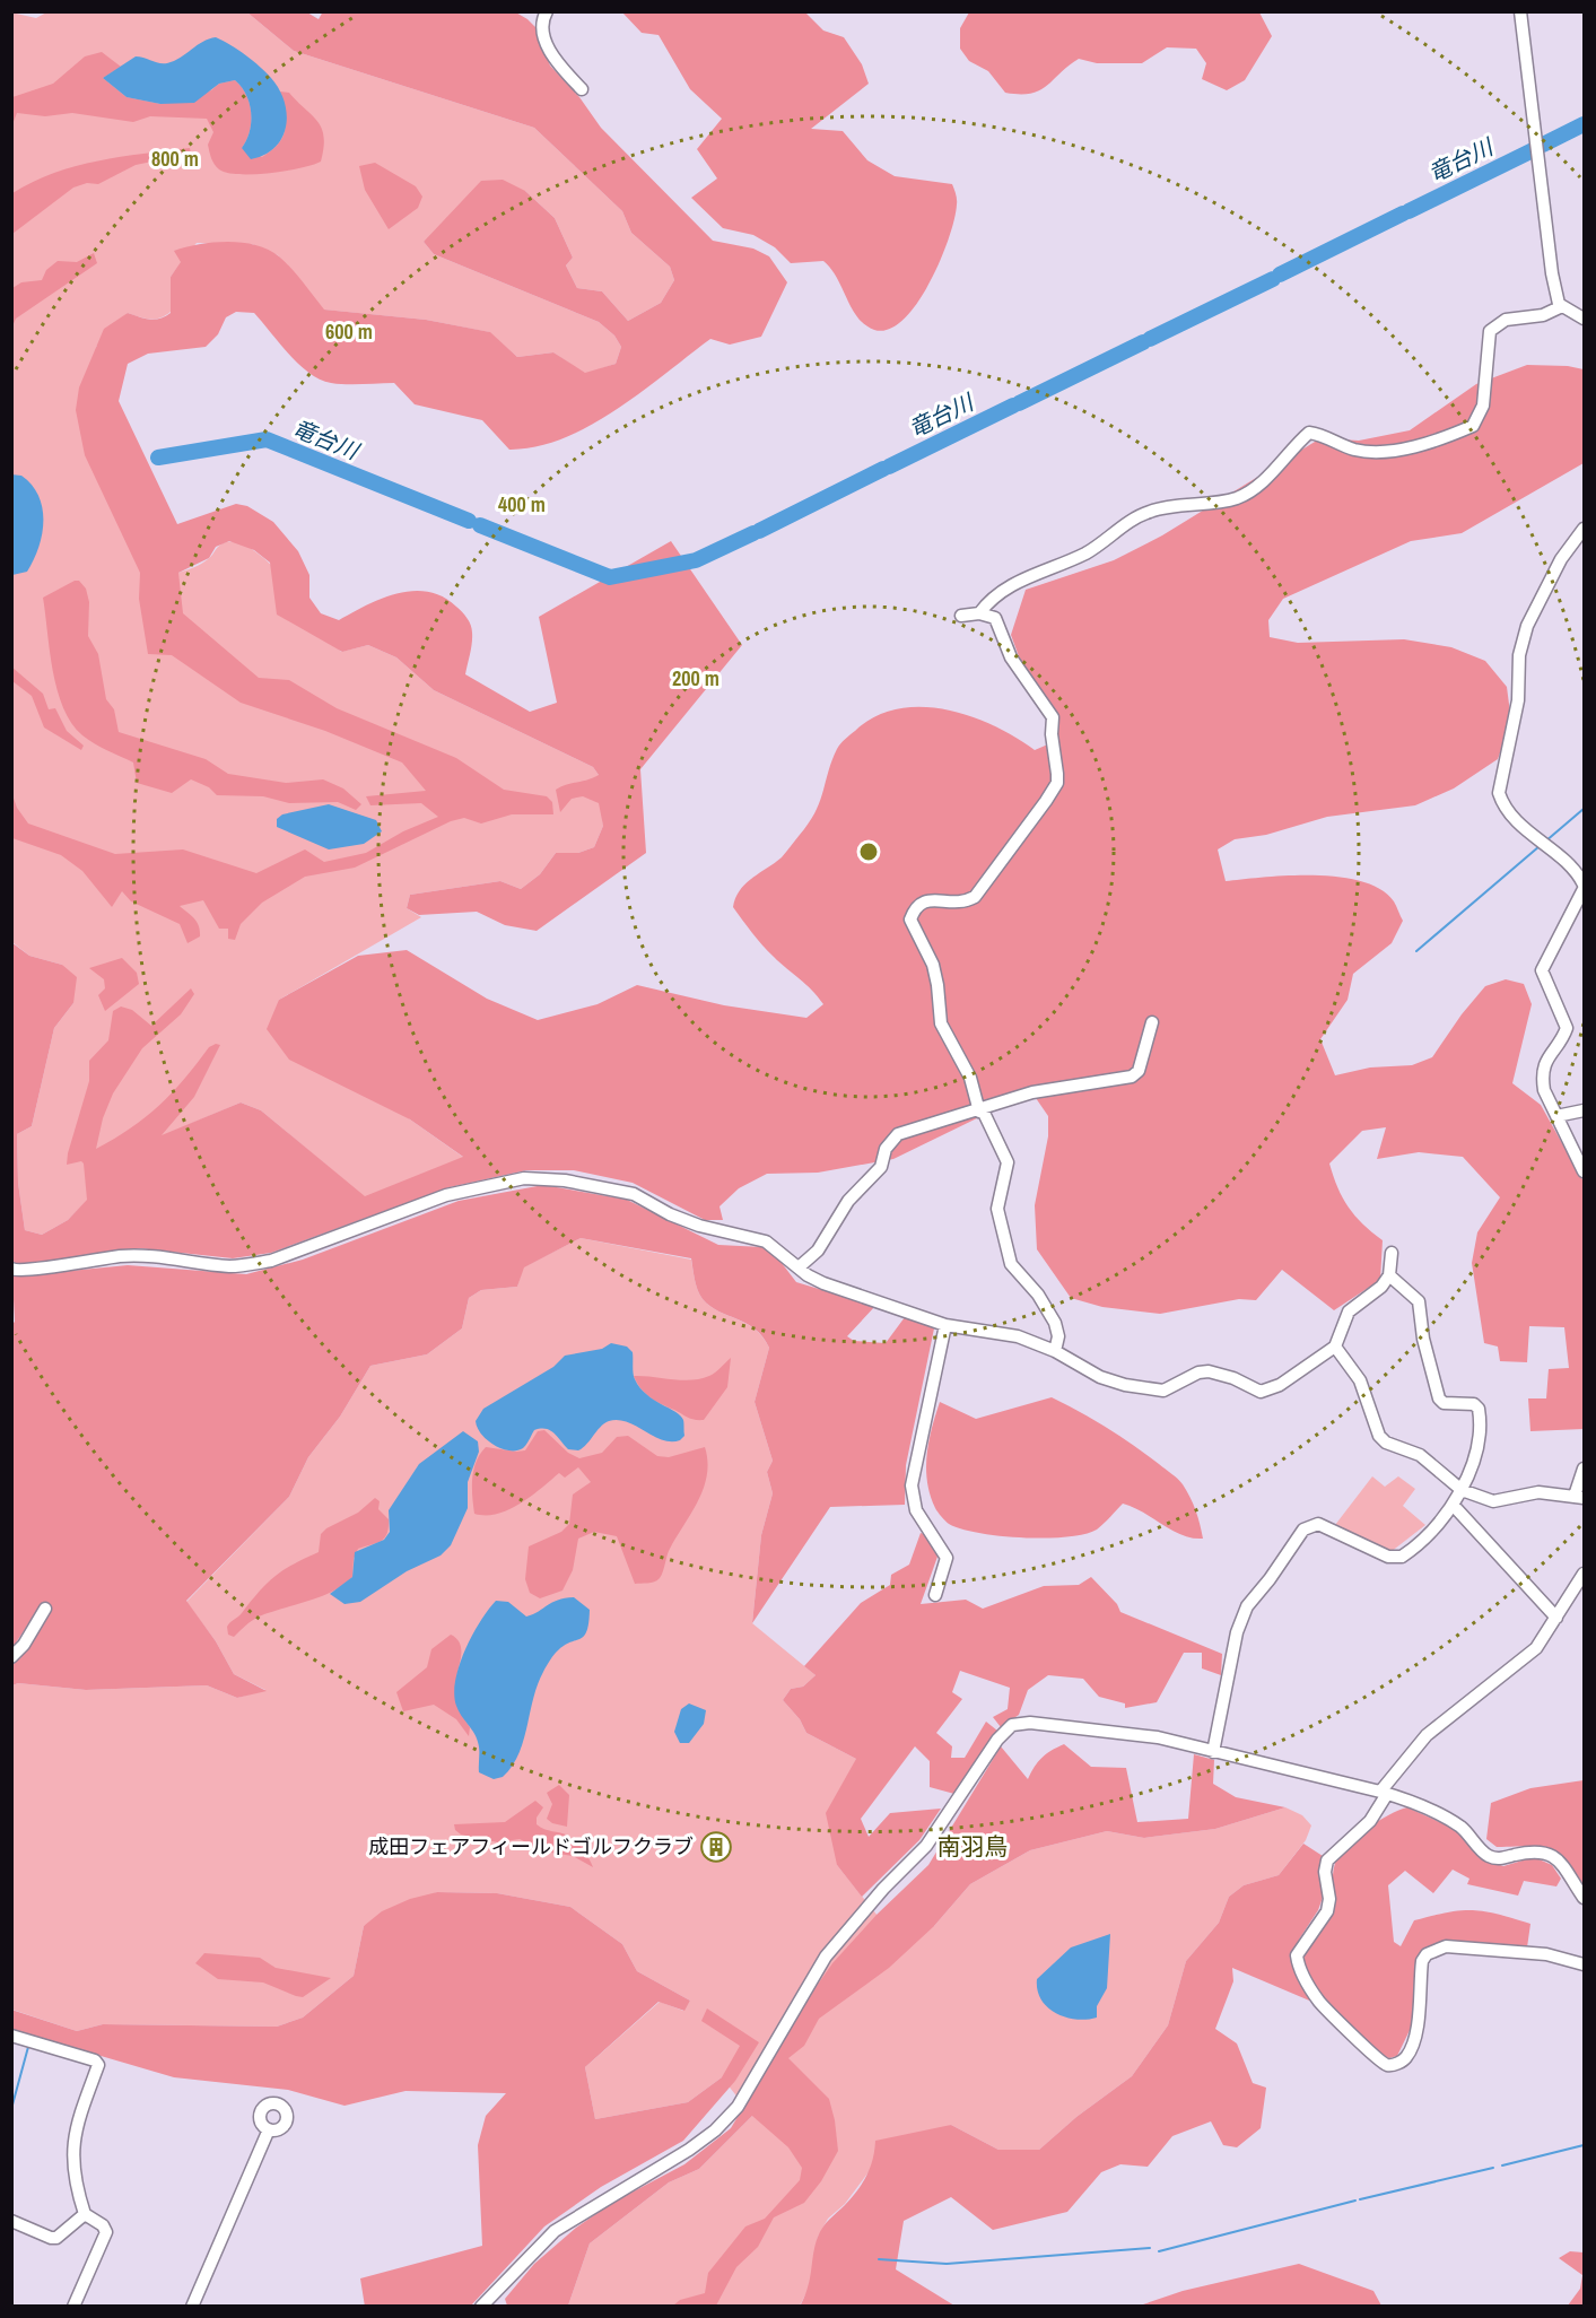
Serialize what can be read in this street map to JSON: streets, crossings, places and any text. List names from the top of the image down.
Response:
{
  "districts": ["南羽鳥"],
  "water": ["竜台川"],
  "places": {
    "building": ["成田フェアフィールドゴルフクラブ"]
  },
  "rings": [
    "800 m",
    "600 m",
    "400 m",
    "200 m"
  ]
}
